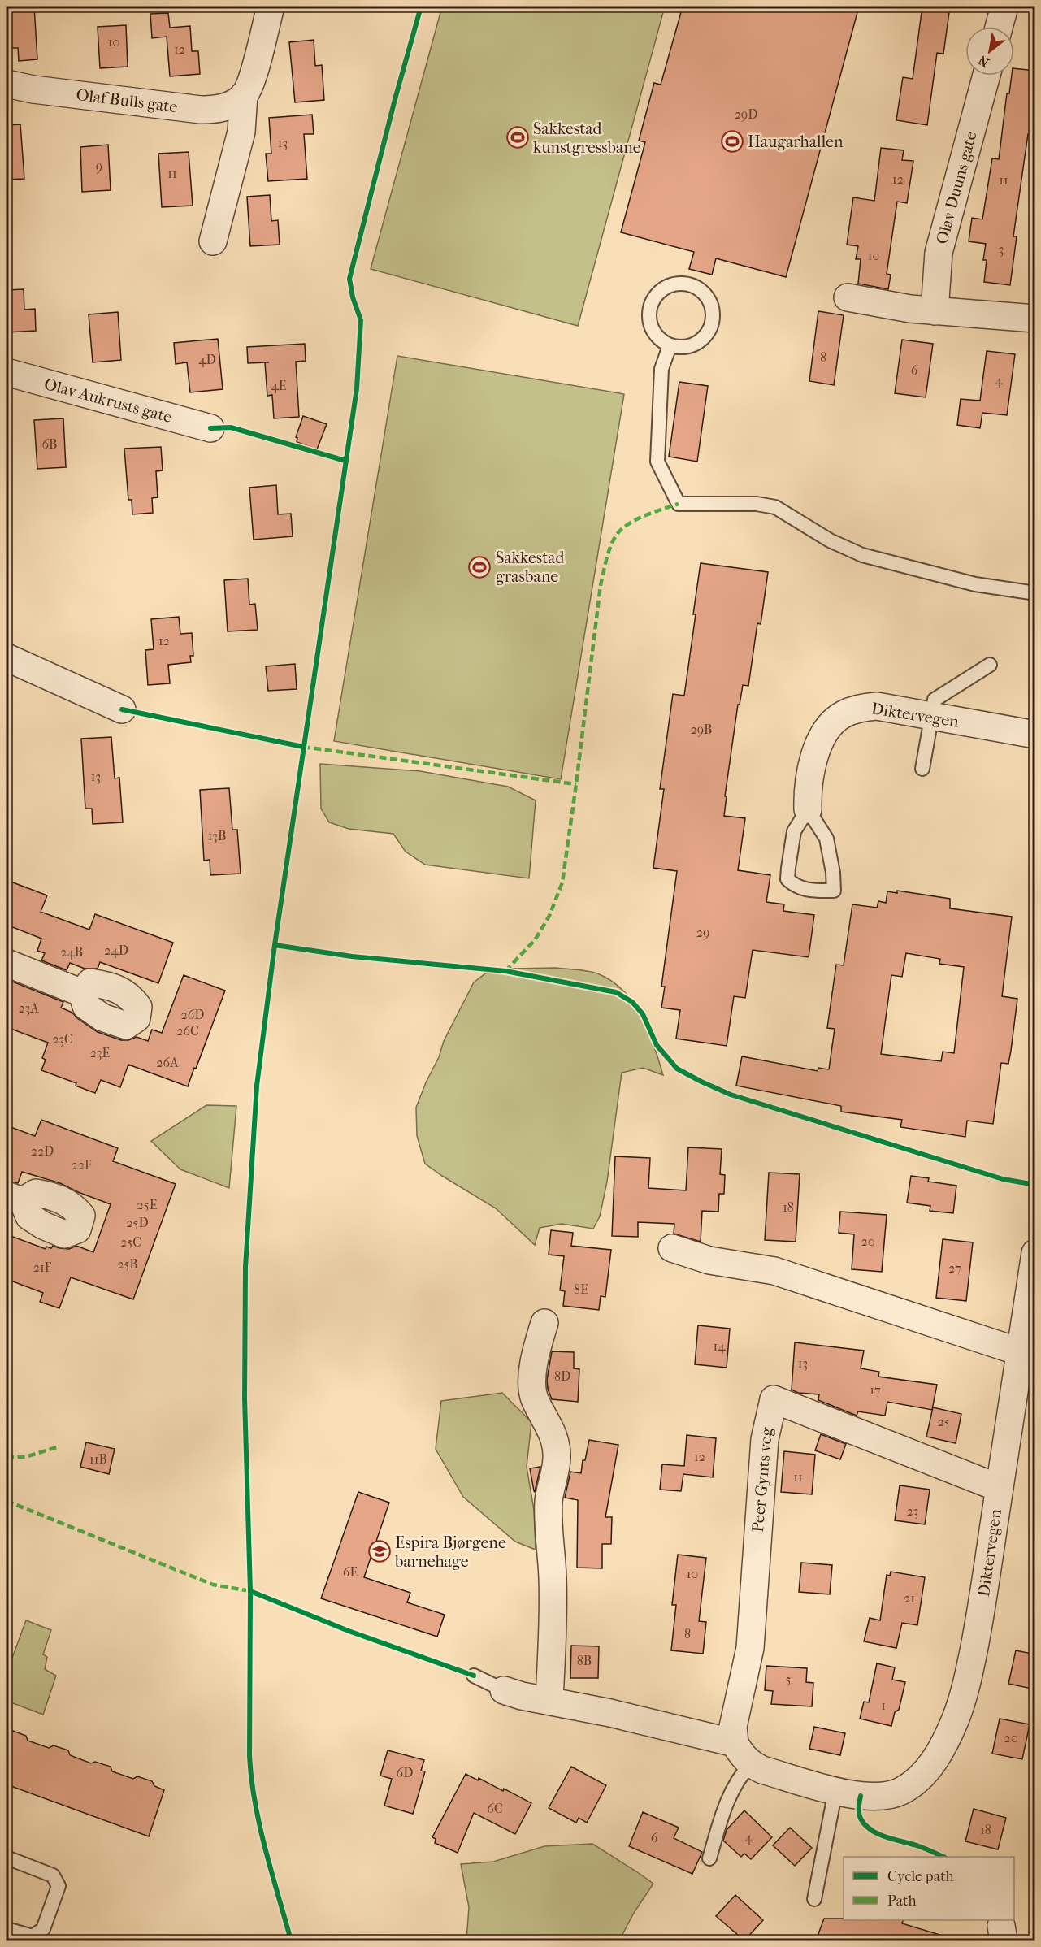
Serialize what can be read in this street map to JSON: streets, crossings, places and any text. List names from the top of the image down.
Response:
{
  "streets": {
    "street": [
      "Olaf Bulls gate",
      "Olav Duuns gate",
      "Olav Aukrusts gate",
      "Diktervegen",
      "Peer Gynts veg"
    ]
  },
  "crossings": [
    ["Diktervegen", "Peer Gynts veg"]
  ],
  "places": {
    "sports": ["Sakkestad kunstgressbane", "Haugarhallen", "Sakkestad grasbane"],
    "school or university": ["Espira Bjørgene barnehage"]
  },
  "house_numbers": [
    "10",
    "12",
    "29D",
    "13",
    "9",
    "11",
    "12",
    "11",
    "3",
    "10",
    "8",
    "4D",
    "6",
    "4",
    "4E",
    "6B",
    "12",
    "29B",
    "13",
    "13B",
    "29",
    "24D",
    "24B",
    "23A",
    "26D",
    "26C",
    "23C",
    "23E",
    "26A",
    "22D",
    "22F",
    "25E",
    "18",
    "25D",
    "20",
    "25C",
    "25B",
    "21F",
    "27",
    "8E",
    "14",
    "13",
    "8D",
    "17",
    "25",
    "12",
    "11B",
    "11",
    "23",
    "6E",
    "10",
    "21",
    "8",
    "8B",
    "5",
    "1",
    "20",
    "6D",
    "6C",
    "18",
    "4",
    "6"
  ],
  "legend": ["Cycle path", "Path"],
  "north": "bottom left"
}
